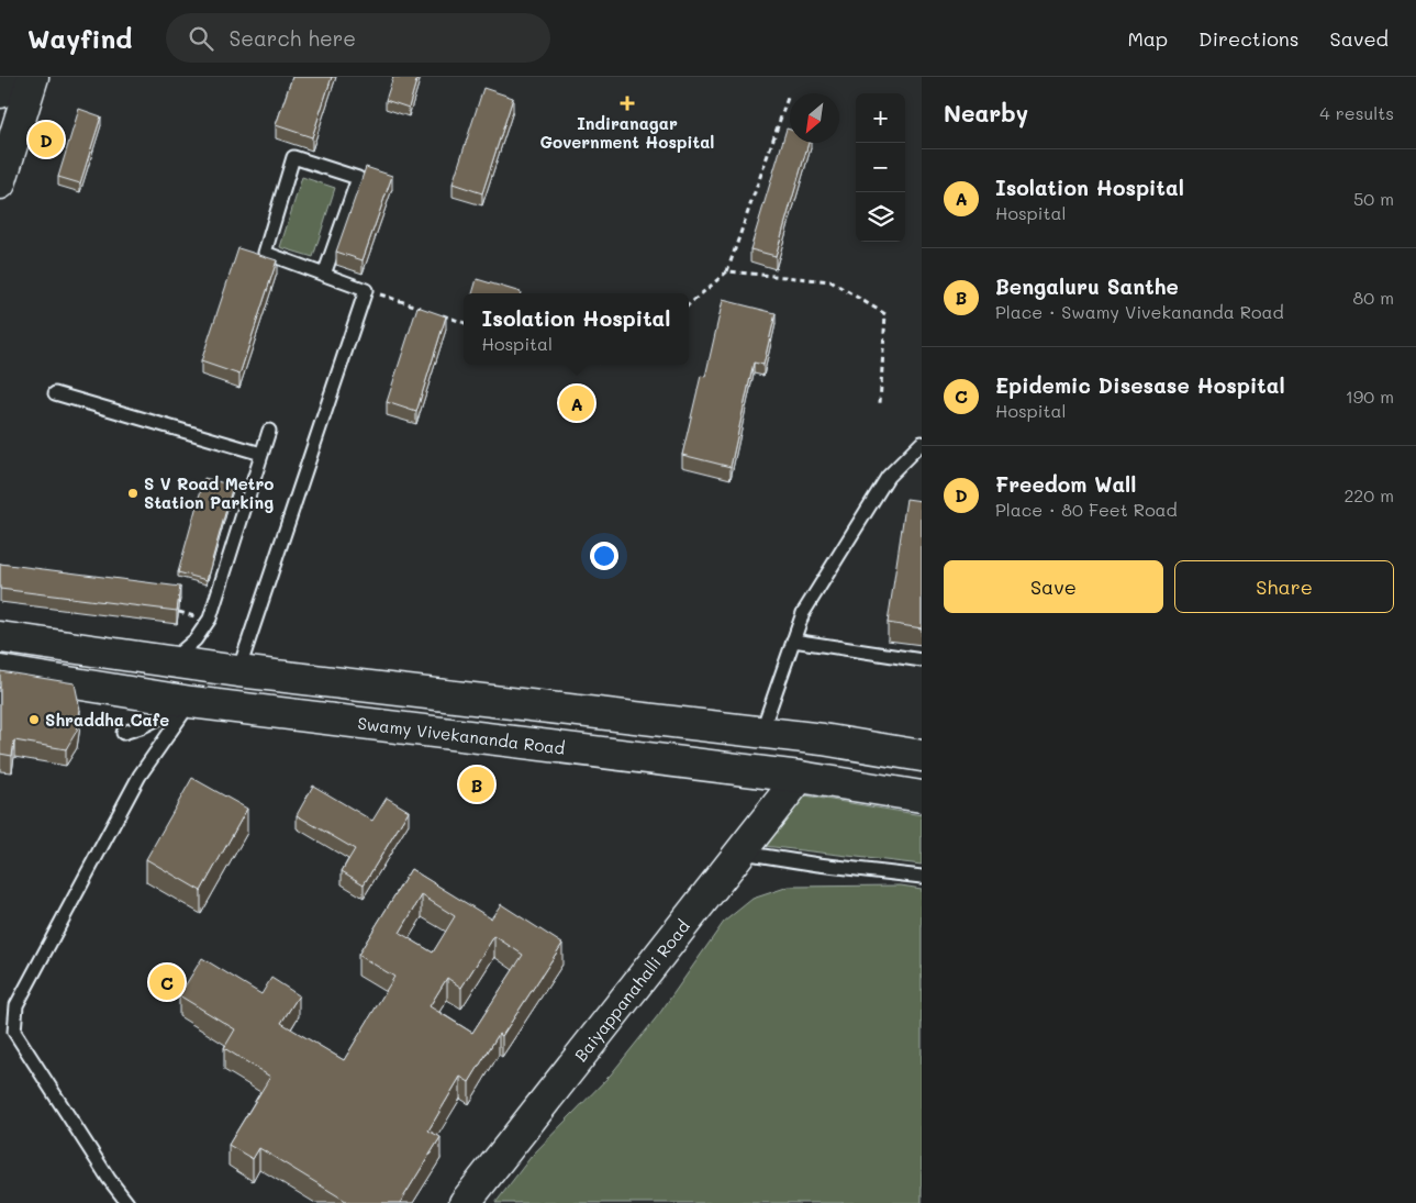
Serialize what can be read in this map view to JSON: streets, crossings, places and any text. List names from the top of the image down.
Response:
{
  "streets": {
    "main road": ["Swamy Vivekananda Road", "Baiyappanahalli Road"]
  },
  "crossings": [
    ["Swamy Vivekananda Road", "Baiyappanahalli Road"]
  ],
  "places": {
    "health": ["Indiranagar Government Hospital"],
    "other": ["S V Road Metro Station Parking", "Shraddha Cafe"]
  },
  "north": "bottom left",
  "page": {
    "header": "Wayfind",
    "search": "Search here",
    "nav": ["Map", "Directions", "Saved"],
    "heading": ["Nearby", "4 results"],
    "map_buttons": ["+", "−"],
    "pins": [
      "D",
      "A",
      "B",
      "C"
    ],
    "list": [
      {
        "mark": "A",
        "name": "Isolation Hospital",
        "note": "Hospital",
        "value": "50 m"
      },
      {
        "mark": "B",
        "name": "Bengaluru Santhe",
        "note": "Place · Swamy Vivekananda Road",
        "value": "80 m"
      },
      {
        "mark": "C",
        "name": "Epidemic Disesase Hospital",
        "note": "Hospital",
        "value": "190 m"
      },
      {
        "mark": "D",
        "name": "Freedom Wall",
        "note": "Place · 80 Feet Road",
        "value": "220 m"
      }
    ],
    "popup": ["Isolation Hospital", "Hospital"],
    "buttons": ["Save", "Share"]
  }
}
